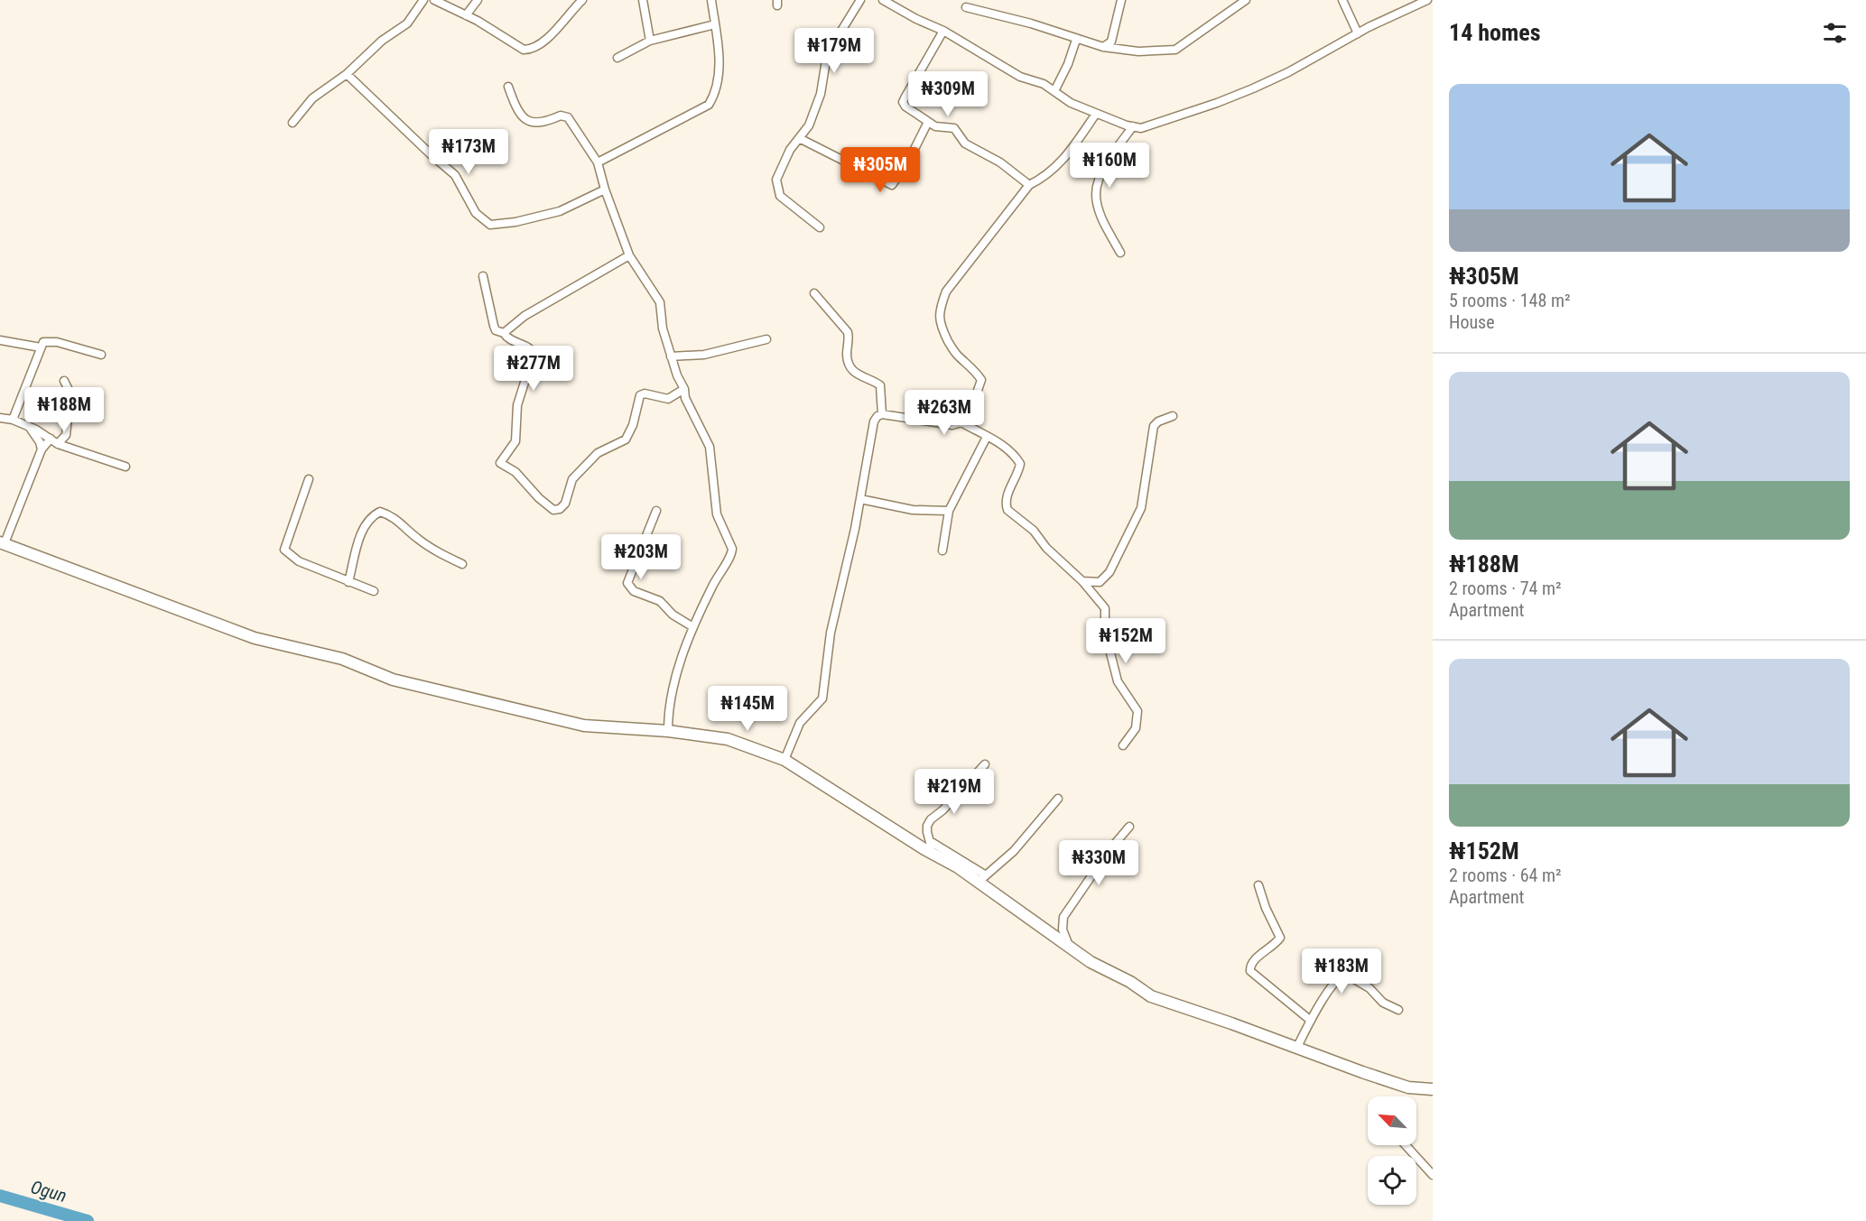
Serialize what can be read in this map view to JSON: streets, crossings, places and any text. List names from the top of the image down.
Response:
{
  "water": ["Ogun"],
  "north": "top left",
  "page": {
    "heading": "14 homes",
    "price": [
      "₦179M",
      "₦309M",
      "₦173M",
      "₦160M",
      "₦305M",
      "₦277M",
      "₦188M",
      "₦263M",
      "₦203M",
      "₦152M",
      "₦145M",
      "₦219M",
      "₦330M",
      "₦183M"
    ],
    "list": [
      {
        "name": "₦305M",
        "note": "5 rooms · 148 m² · House"
      },
      {
        "name": "₦188M",
        "note": "2 rooms · 74 m² · Apartment"
      },
      {
        "name": "₦152M",
        "note": "2 rooms · 64 m² · Apartment"
      }
    ]
  }
}
